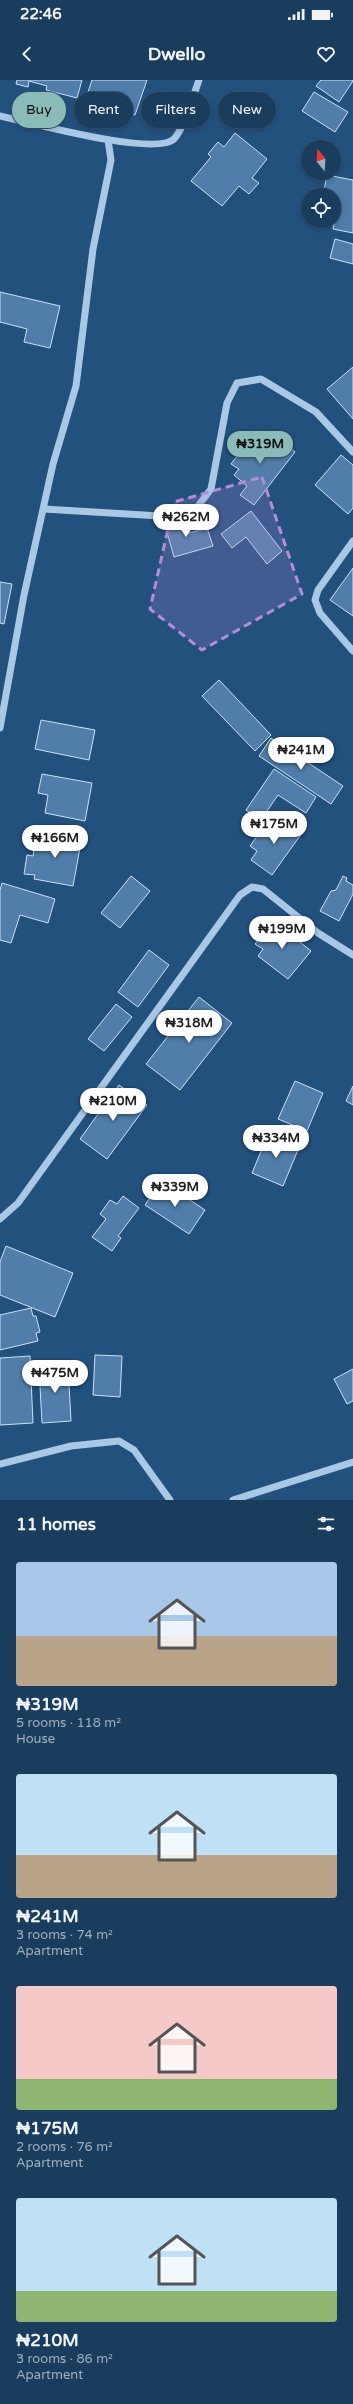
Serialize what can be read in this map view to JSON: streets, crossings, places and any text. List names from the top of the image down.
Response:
{
  "north": "top",
  "page": {
    "status": "22:46",
    "header": "Dwello",
    "chip": [
      "Buy",
      "Rent",
      "Filters",
      "New"
    ],
    "price": [
      "₦319M",
      "₦262M",
      "₦241M",
      "₦175M",
      "₦166M",
      "₦199M",
      "₦318M",
      "₦210M",
      "₦334M",
      "₦339M",
      "₦475M"
    ],
    "heading": "11 homes",
    "list": [
      {
        "name": "₦319M",
        "note": "5 rooms · 118 m² · House"
      },
      {
        "name": "₦241M",
        "note": "3 rooms · 74 m² · Apartment"
      },
      {
        "name": "₦175M",
        "note": "2 rooms · 76 m² · Apartment"
      },
      {
        "name": "₦210M",
        "note": "3 rooms · 86 m² · Apartment"
      }
    ]
  }
}
